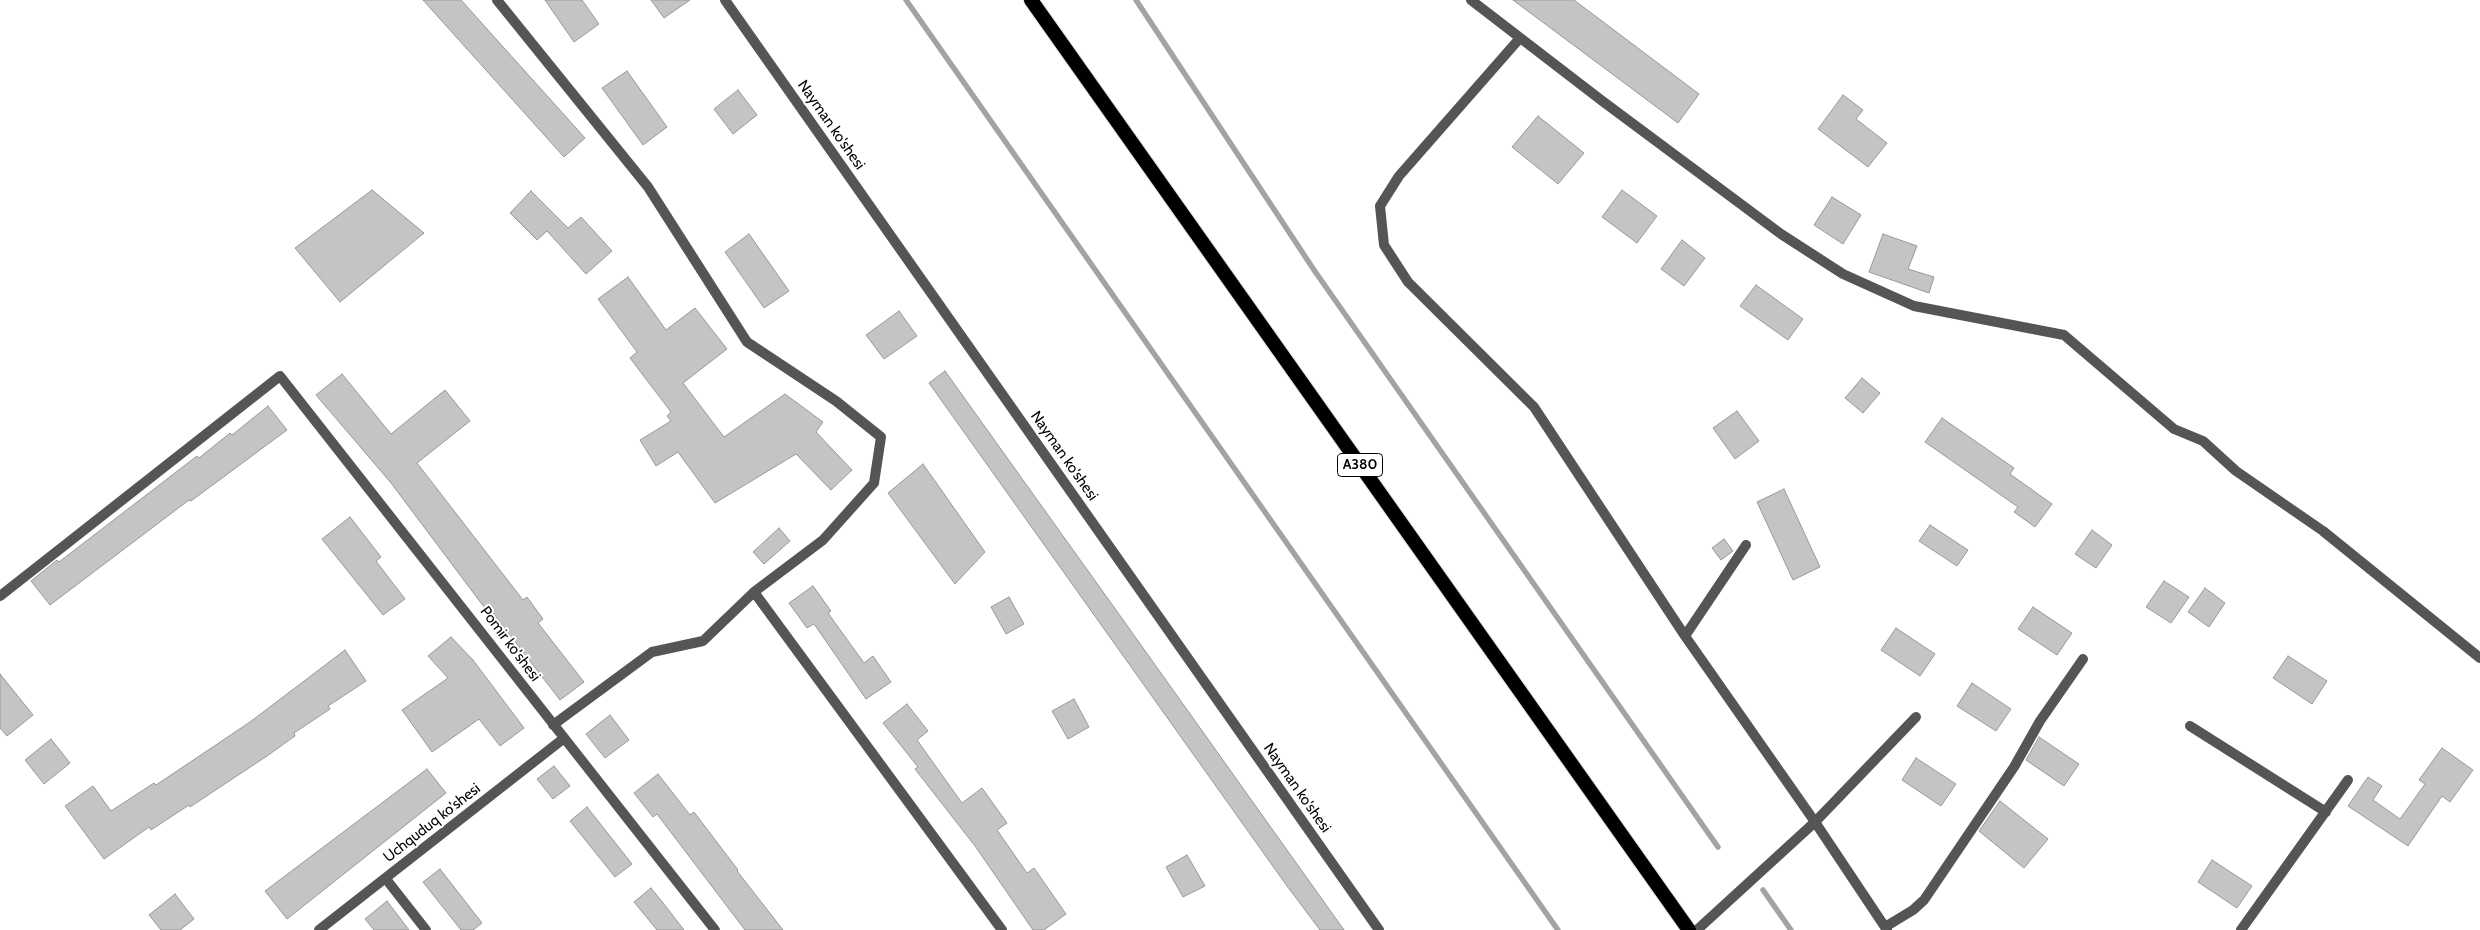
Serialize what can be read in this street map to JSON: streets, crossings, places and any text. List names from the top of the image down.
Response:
{
  "streets": {
    "highway": ["A380"],
    "street": ["Nayman ko'shesi", "Pomir ko'shesi", "Uchquduq ko'shesi"]
  },
  "crossings": [
    ["Pomir ko'shesi", "Uchquduq ko'shesi"]
  ]
}
